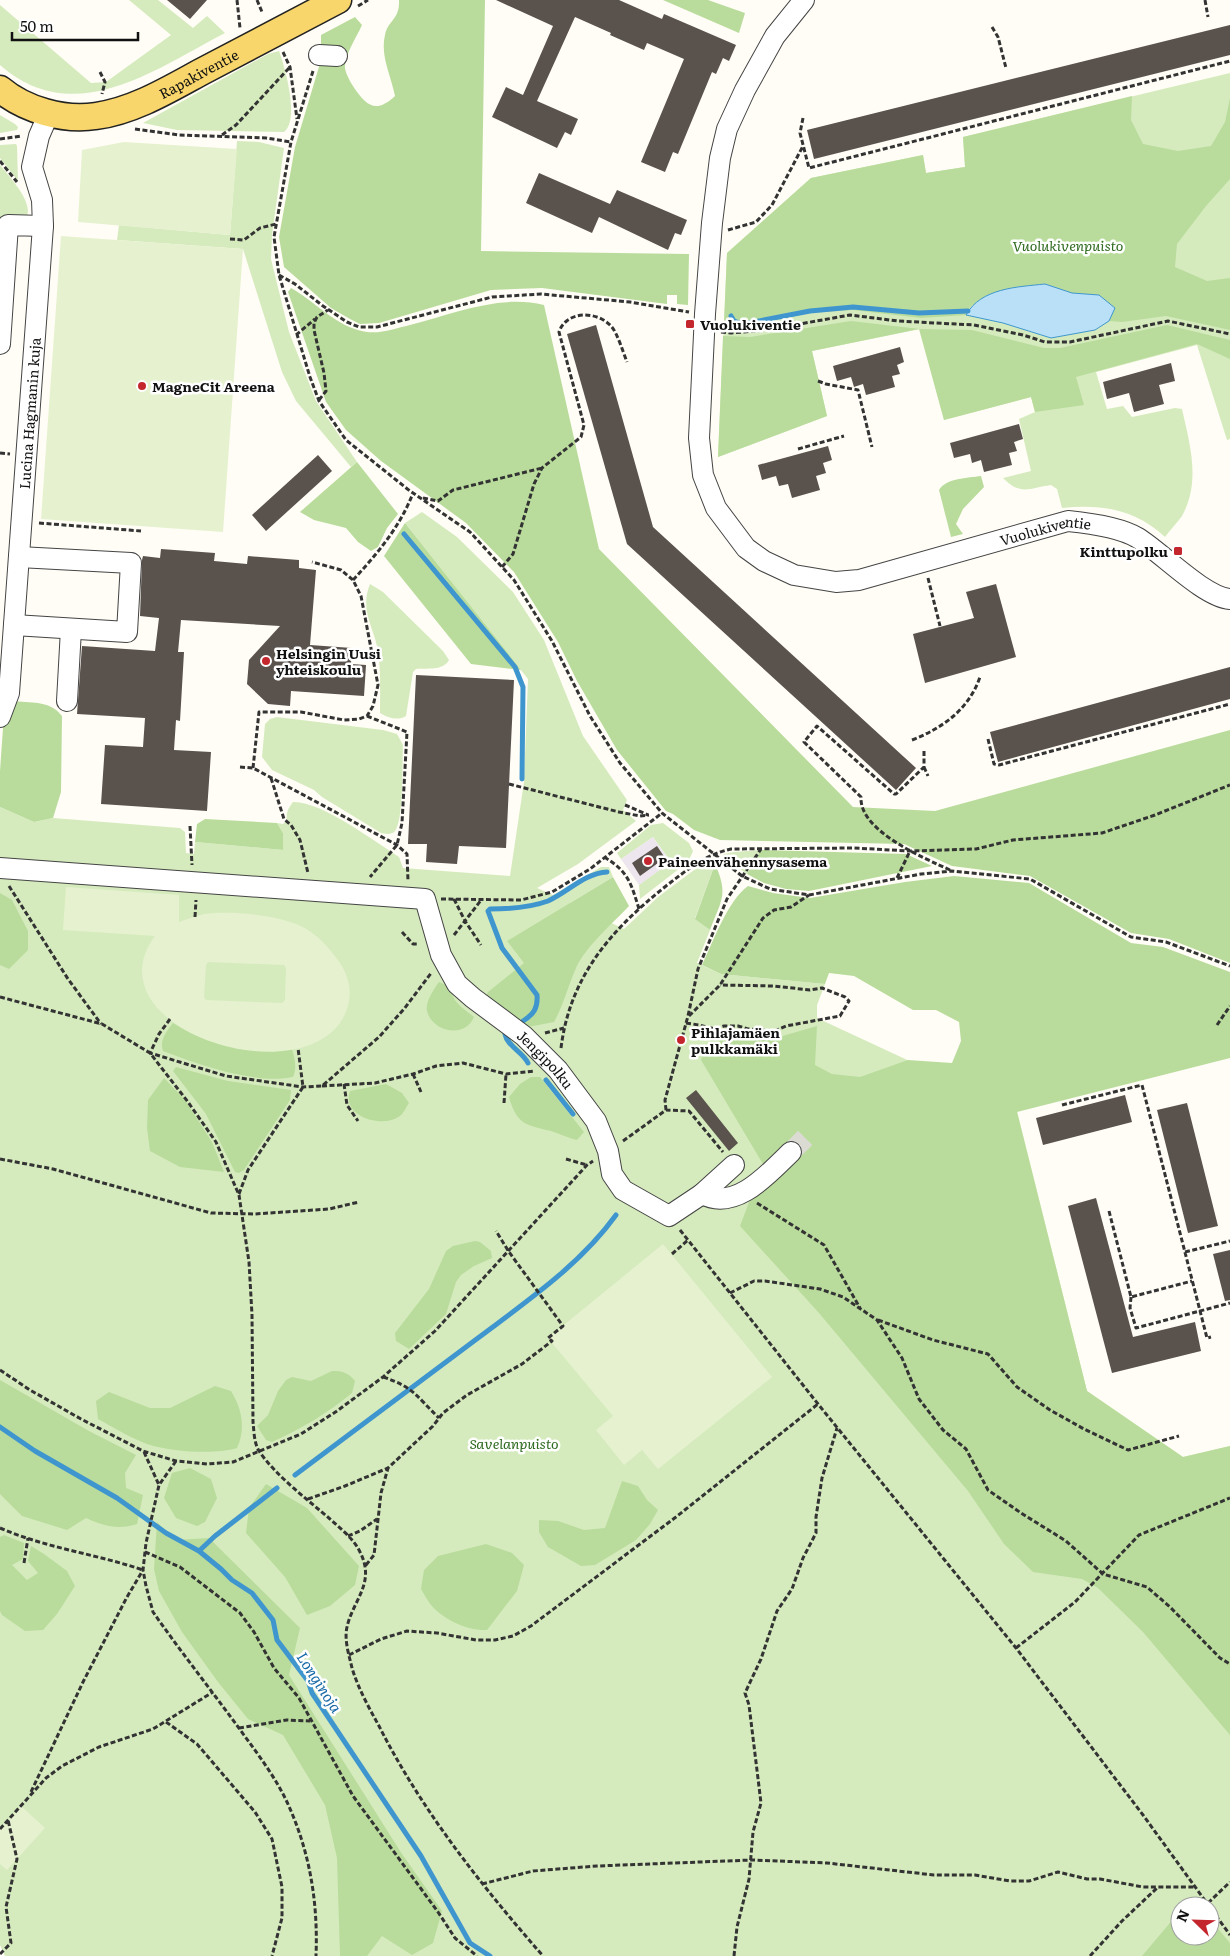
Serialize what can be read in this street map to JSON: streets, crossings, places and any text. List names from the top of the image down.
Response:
{
  "streets": {
    "main road": ["Rapakiventie"],
    "street": ["Lucina Hagmanin kuja", "Vuolukiventie", "Jengipolku"]
  },
  "crossings": [
    ["Rapakiventie", "Lucina Hagmanin kuja"]
  ],
  "water": ["Longinoja"],
  "parks": ["Vuolukivenpuisto", "Savelanpuisto"],
  "places": {
    "transit": ["Vuolukiventie", "Kinttupolku"],
    "other": [
      "MagneCit Areena",
      "Helsingin Uusi yhteiskoulu",
      "Paineenvähennysasema",
      "Pihlajamäen pulkkamäki"
    ]
  },
  "scale_bar": "50 m",
  "north": "top left"
}
